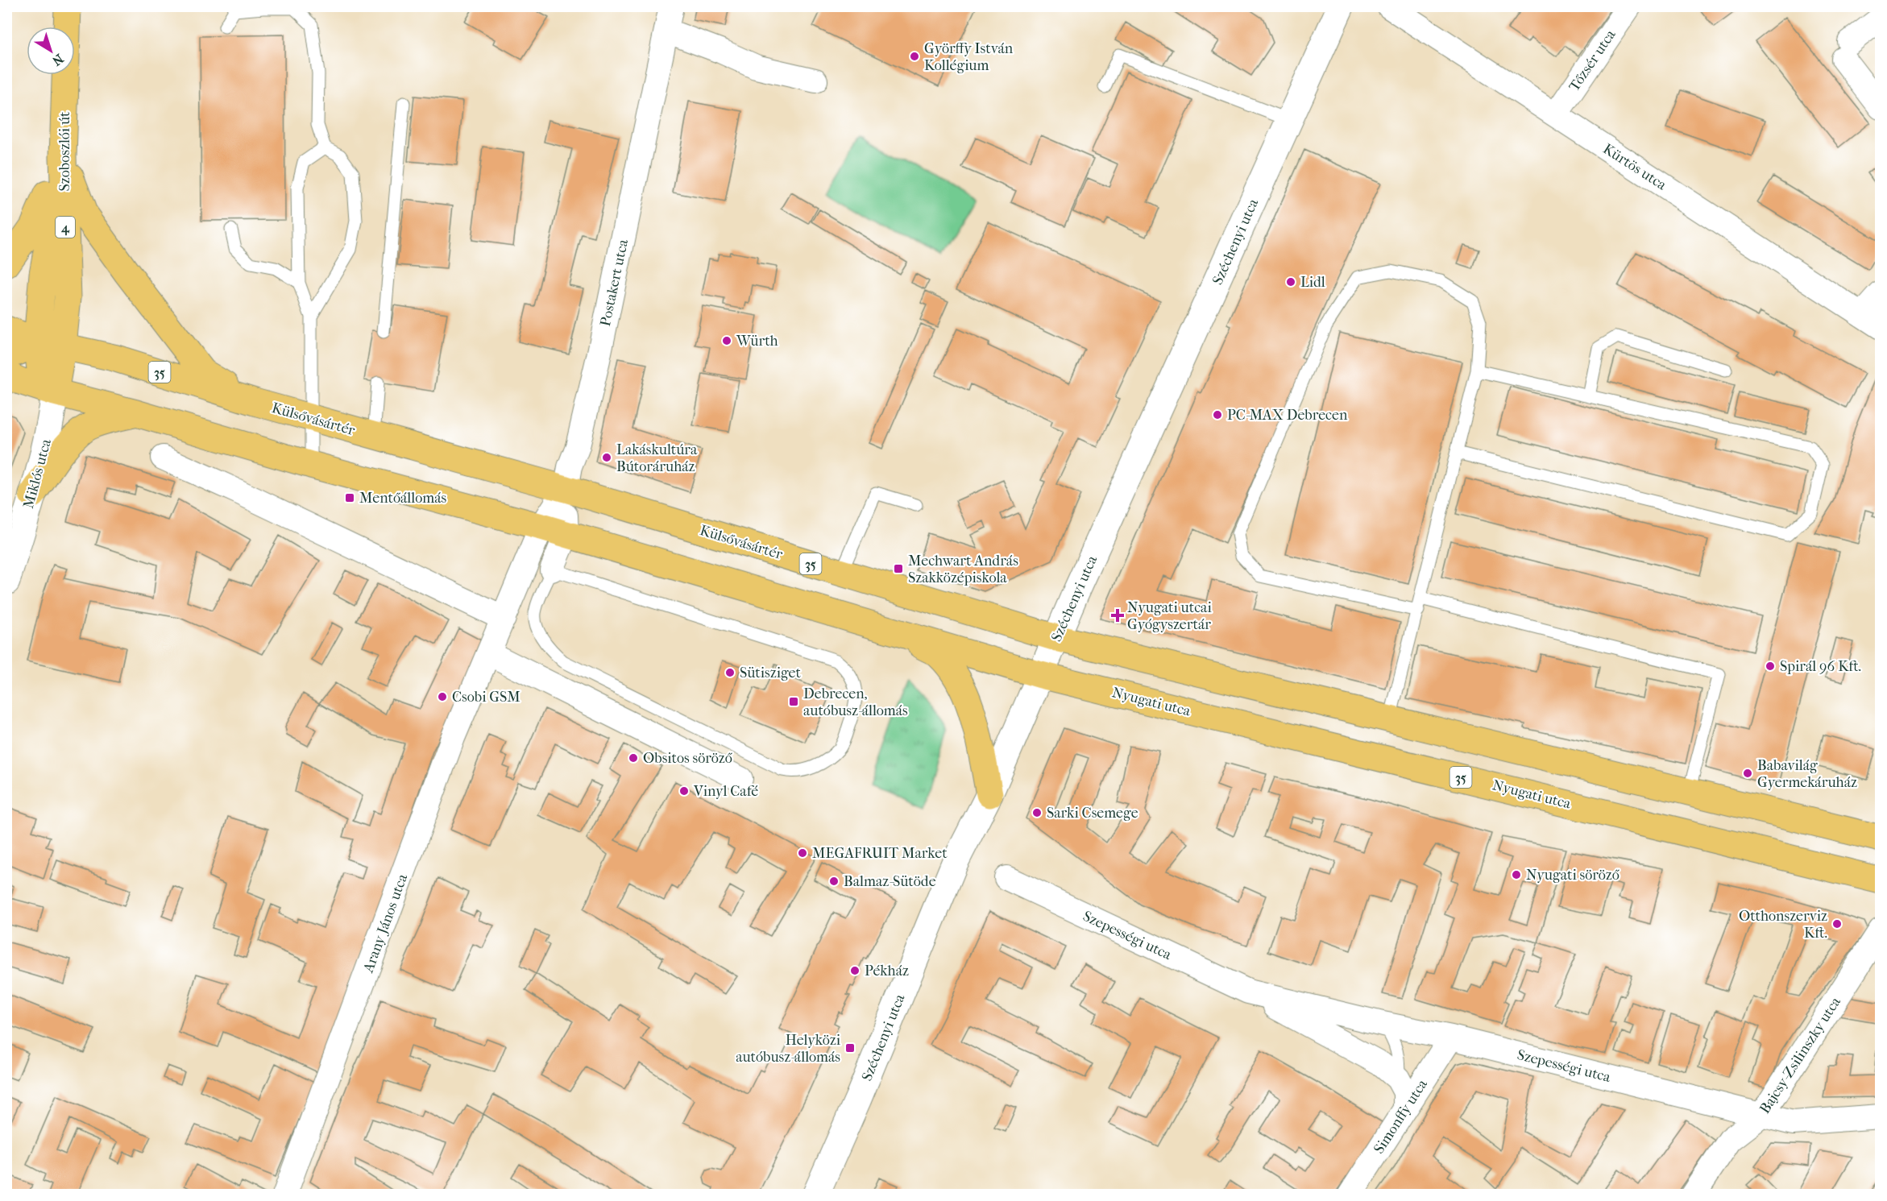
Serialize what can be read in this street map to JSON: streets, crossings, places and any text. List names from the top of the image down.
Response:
{
  "streets": {
    "main road": [
      "Szoboszlói út",
      "4",
      "35",
      "Külsővásártér",
      "Nyugati utca"
    ],
    "street": [
      "Tőzsér utca",
      "Kürtös utca",
      "Széchenyi utca",
      "Postakert utca",
      "Miklós utca",
      "Arany János utca",
      "Szepességi utca",
      "Bajcsy-Zsilinszky utca",
      "Simonffy utca"
    ]
  },
  "crossings": [
    ["Tőzsér utca", "Kürtös utca"],
    ["Szoboszlói út", "4"],
    ["Szoboszlói út", "35"],
    ["Szoboszlói út", "Külsővásártér"],
    ["Szoboszlói út", "Miklós utca"],
    ["Széchenyi utca", "35"],
    ["Széchenyi utca", "Külsővásártér"],
    ["Széchenyi utca", "Nyugati utca"],
    ["Postakert utca", "35"],
    ["Postakert utca", "Külsővásártér"],
    ["35", "Külsővásártér"],
    ["35", "Miklós utca"],
    ["35", "Nyugati utca"],
    ["Szepességi utca", "Bajcsy-Zsilinszky utca"],
    ["Szepességi utca", "Simonffy utca"]
  ],
  "places": {
    "other": [
      "Györffy István Kollégium",
      "Lidl",
      "Würth",
      "PC-MAX Debrecen",
      "Lakáskultúra Bútoráruház",
      "Spirál 96 Kft.",
      "Sütisziget",
      "Csobi GSM",
      "Obsitos söröző",
      "Babavilág Gyermekáruház",
      "Vinyl Café",
      "Sarki Csemege",
      "MEGAFRUIT Market",
      "Nyugati söröző",
      "Balmaz-Sütöde",
      "Otthonszerviz Kft.",
      "Pékház"
    ],
    "transit": [
      "Mentőállomás",
      "Mechwart András Szakközépiskola",
      "Debrecen, autóbusz-állomás",
      "Helyközi autóbusz-állomás"
    ],
    "health": ["Nyugati utcai Gyógyszertár"]
  },
  "north": "bottom right"
}
